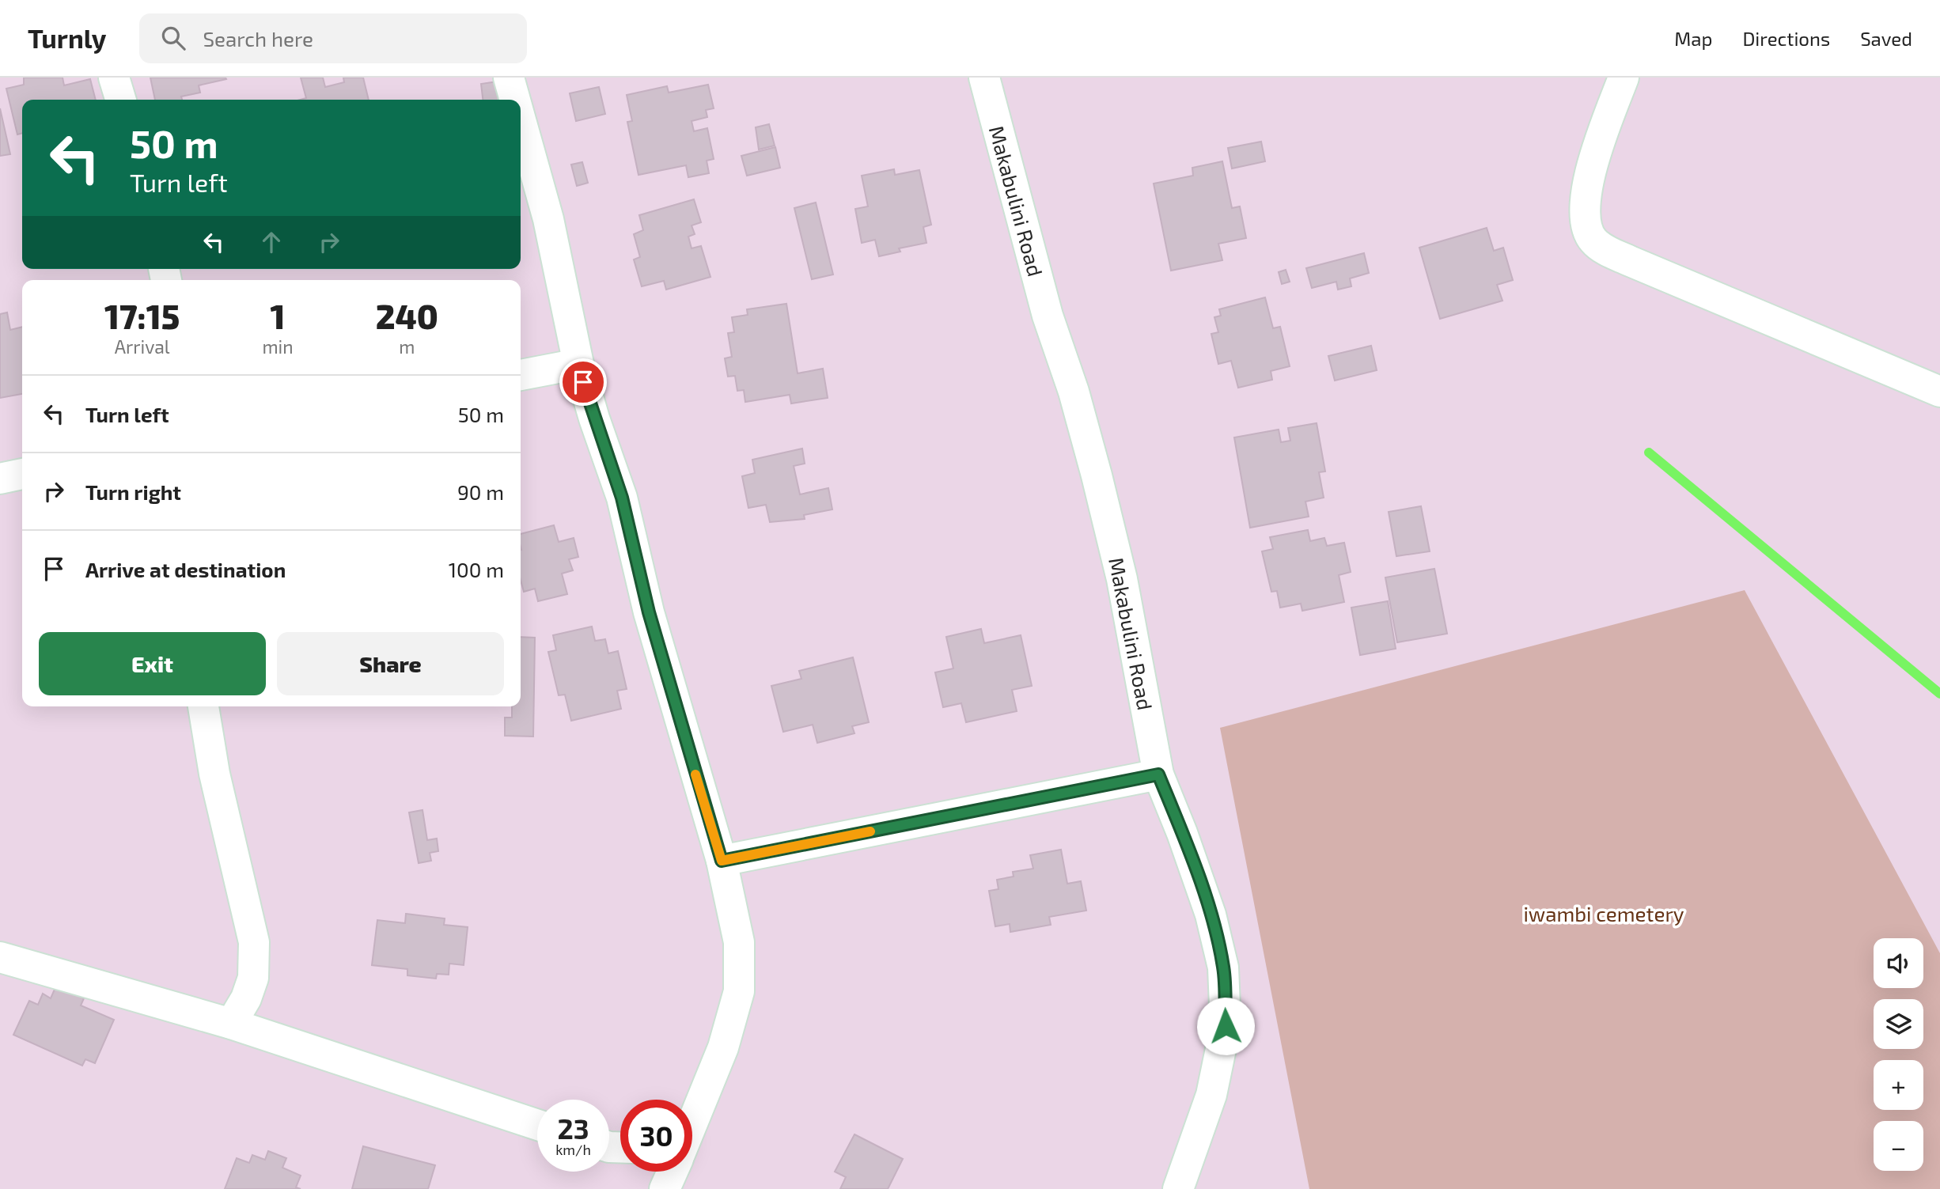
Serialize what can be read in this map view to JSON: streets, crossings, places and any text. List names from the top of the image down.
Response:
{
  "streets": {
    "street": ["Makabulini Road"]
  },
  "parks": ["iwambi cemetery"],
  "page": {
    "header": "Turnly",
    "search": "Search here",
    "nav": ["Map", "Directions", "Saved"],
    "turn": ["50 m", "Turn left"],
    "eta": [
      "17:15",
      "Arrival",
      "1",
      "min",
      "240",
      "m"
    ],
    "list": [
      {
        "name": "Turn left",
        "value": "50 m"
      },
      {
        "name": "Turn right",
        "value": "90 m"
      },
      {
        "name": "Arrive at destination",
        "value": "100 m"
      }
    ],
    "buttons": ["Exit", "Share"],
    "map_buttons": ["+", "−"],
    "speed": "23 km/h",
    "limit": "30"
  }
}
